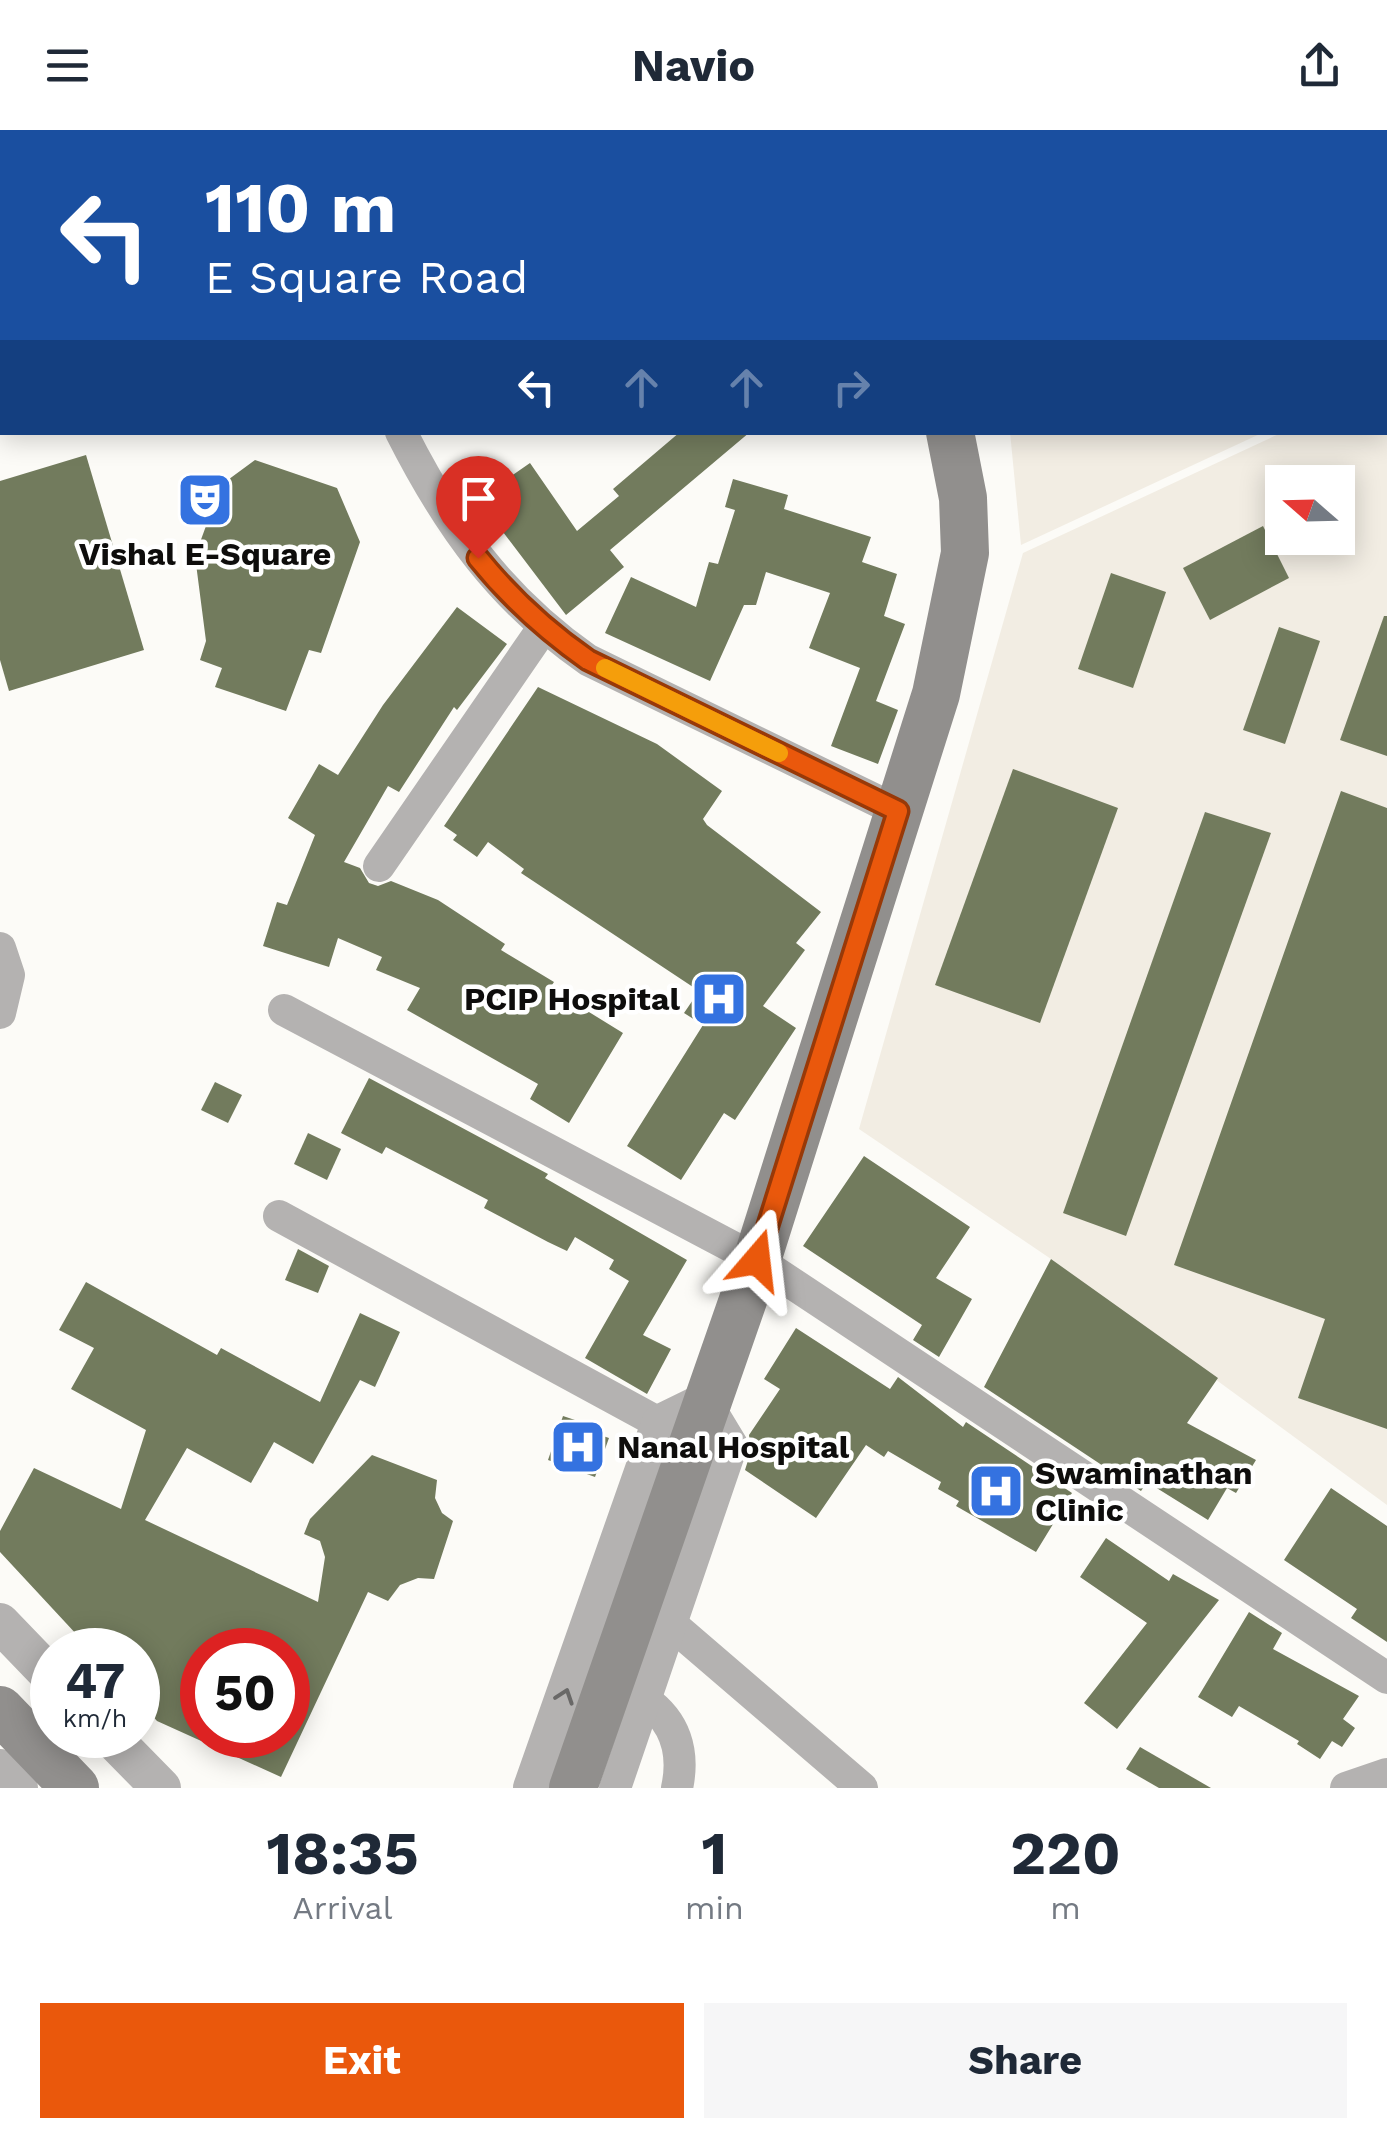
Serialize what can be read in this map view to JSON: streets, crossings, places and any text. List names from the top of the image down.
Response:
{
  "places": {
    "theatre": ["Vishal E-Square"],
    "hospital": ["PCIP Hospital", "Nanal Hospital", "Swaminathan Clinic"]
  },
  "north": "left",
  "page": {
    "header": "Navio",
    "turn": ["110 m", "E Square Road"],
    "speed": "47 km/h",
    "limit": "50",
    "eta": [
      "18:35",
      "Arrival",
      "1",
      "min",
      "220",
      "m"
    ],
    "buttons": ["Exit", "Share"]
  }
}
